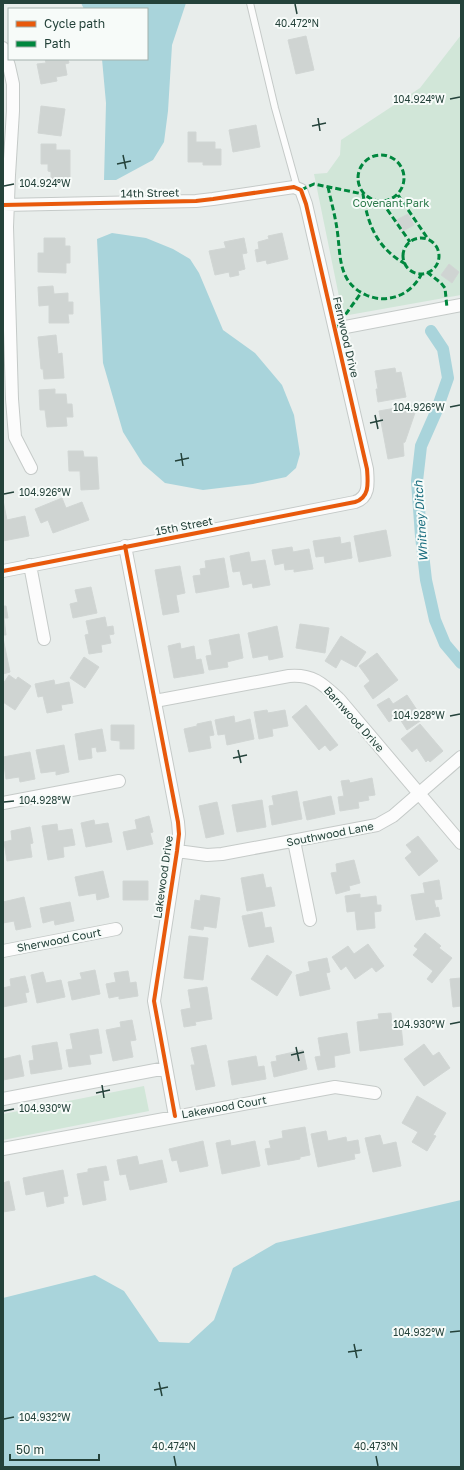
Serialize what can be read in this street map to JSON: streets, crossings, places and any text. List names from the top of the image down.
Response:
{
  "streets": {
    "street": [
      "14th Street",
      "Fernwood Drive",
      "15th Street",
      "Barnwood Drive",
      "Southwood Lane",
      "Lakewood Drive",
      "Sherwood Court",
      "Lakewood Court"
    ]
  },
  "crossings": [
    ["14th Street", "Fernwood Drive"],
    ["Fernwood Drive", "15th Street"],
    ["15th Street", "Lakewood Drive"],
    ["Barnwood Drive", "Southwood Lane"],
    ["Barnwood Drive", "Lakewood Drive"],
    ["Southwood Lane", "Lakewood Drive"],
    ["Lakewood Drive", "Lakewood Court"]
  ],
  "water": ["Whitney Ditch"],
  "parks": ["Covenant Park"],
  "legend": ["Cycle path", "Path"],
  "scale_bar": "50 m",
  "coordinates": [
    "40.472°N",
    "104.924°W",
    "104.926°W",
    "104.928°W",
    "104.930°W",
    "104.932°W",
    "40.474°N",
    "40.473°N"
  ]
}
